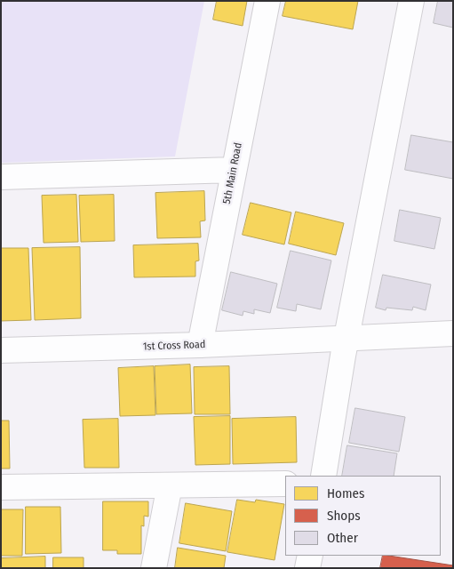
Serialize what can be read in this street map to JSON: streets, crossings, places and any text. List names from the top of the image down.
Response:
{
  "streets": {
    "street": ["5th Main Road", "1st Cross Road"]
  },
  "crossings": [
    ["5th Main Road", "1st Cross Road"]
  ],
  "legend": ["Homes", "Shops", "Other"]
}
